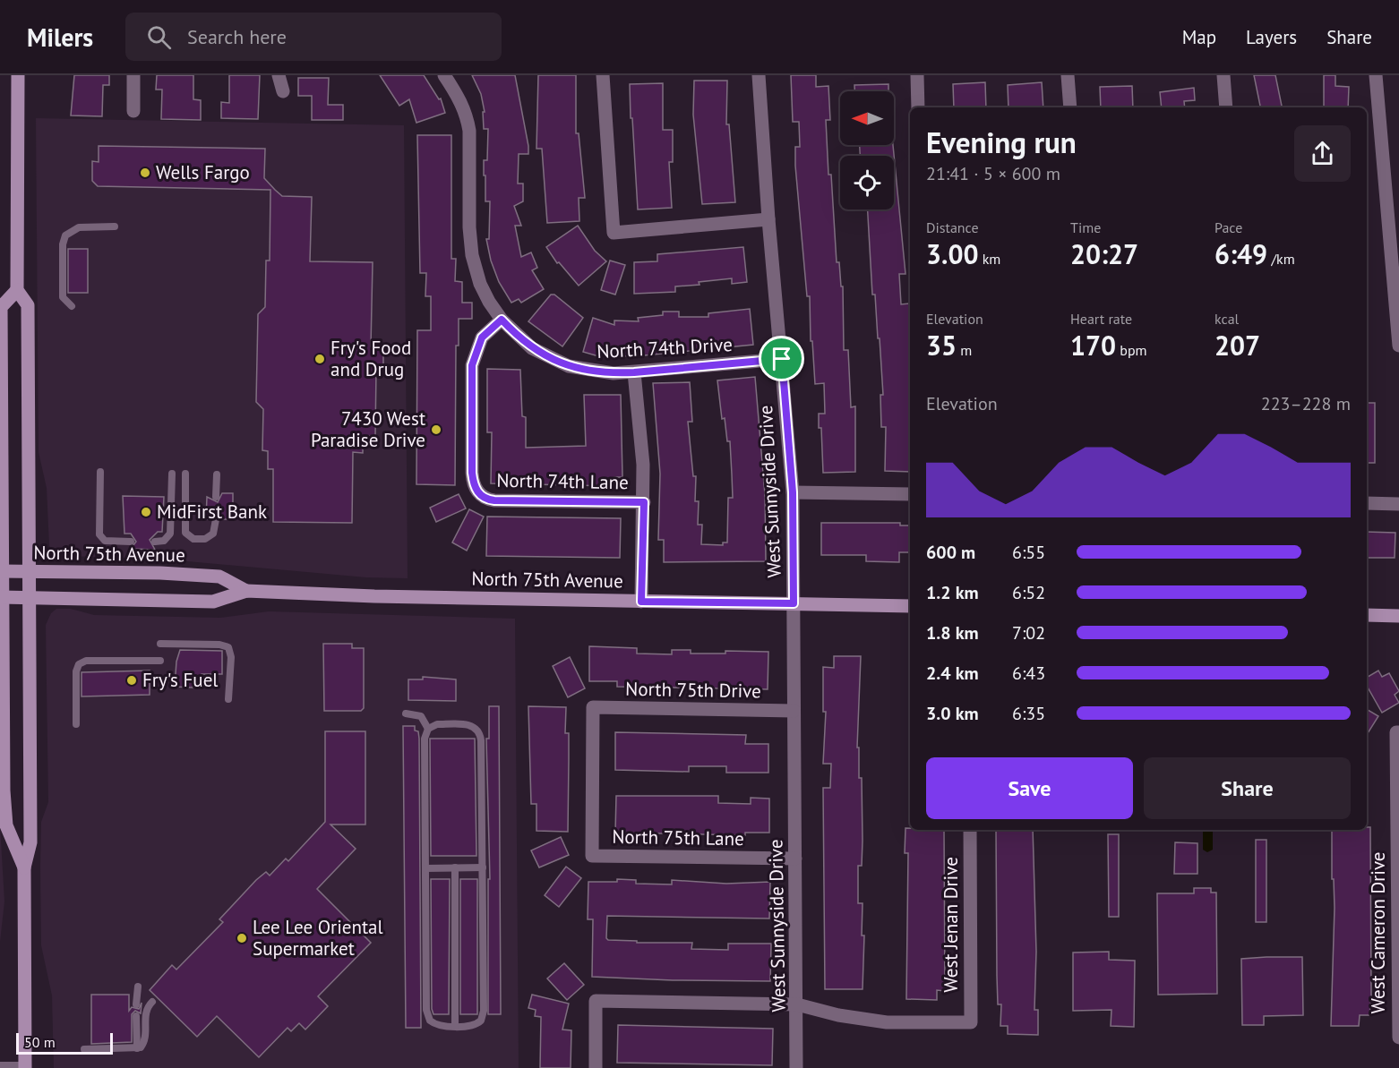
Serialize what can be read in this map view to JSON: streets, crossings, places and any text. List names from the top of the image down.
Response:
{
  "streets": {
    "main road": ["North 75th Avenue"],
    "street": [
      "North 74th Drive",
      "North 74th Lane",
      "West Sunnyside Drive",
      "North 75th Drive",
      "North 75th Lane",
      "West Jenan Drive",
      "West Cameron Drive"
    ]
  },
  "crossings": [
    ["North 74th Drive", "North 74th Lane"],
    ["North 74th Drive", "West Sunnyside Drive"],
    ["West Sunnyside Drive", "North 75th Avenue"],
    ["West Sunnyside Drive", "North 75th Drive"],
    ["West Sunnyside Drive", "North 75th Lane"],
    ["West Sunnyside Drive", "West Jenan Drive"],
    ["North 75th Drive", "North 75th Lane"]
  ],
  "places": [
    "Wells Fargo",
    "Fry's Food and Drug",
    "7430 West Paradise Drive",
    "MidFirst Bank",
    "Fry's Fuel",
    "Lee Lee Oriental Supermarket"
  ],
  "scale_bar": "50 m",
  "north": "left",
  "page": {
    "header": "Milers",
    "search": "Search here",
    "nav": ["Map", "Layers", "Share"],
    "heading": ["Evening run", "21:41 · 5 × 600 m"],
    "stats": [
      ["Distance", "3.00 km"],
      ["Time", "20:27"],
      ["Pace", "6:49 /km"],
      ["Elevation", "35 m"],
      ["Heart rate", "170 bpm"],
      ["kcal", "207"]
    ],
    "chart": ["Elevation", "223–228 m"],
    "list": [
      {
        "name": "600 m",
        "note": "6:55"
      },
      {
        "name": "1.2 km",
        "note": "6:52"
      },
      {
        "name": "1.8 km",
        "note": "7:02"
      },
      {
        "name": "2.4 km",
        "note": "6:43"
      },
      {
        "name": "3.0 km",
        "note": "6:35"
      }
    ],
    "buttons": ["Save", "Share"],
    "scale": "50 m"
  }
}
